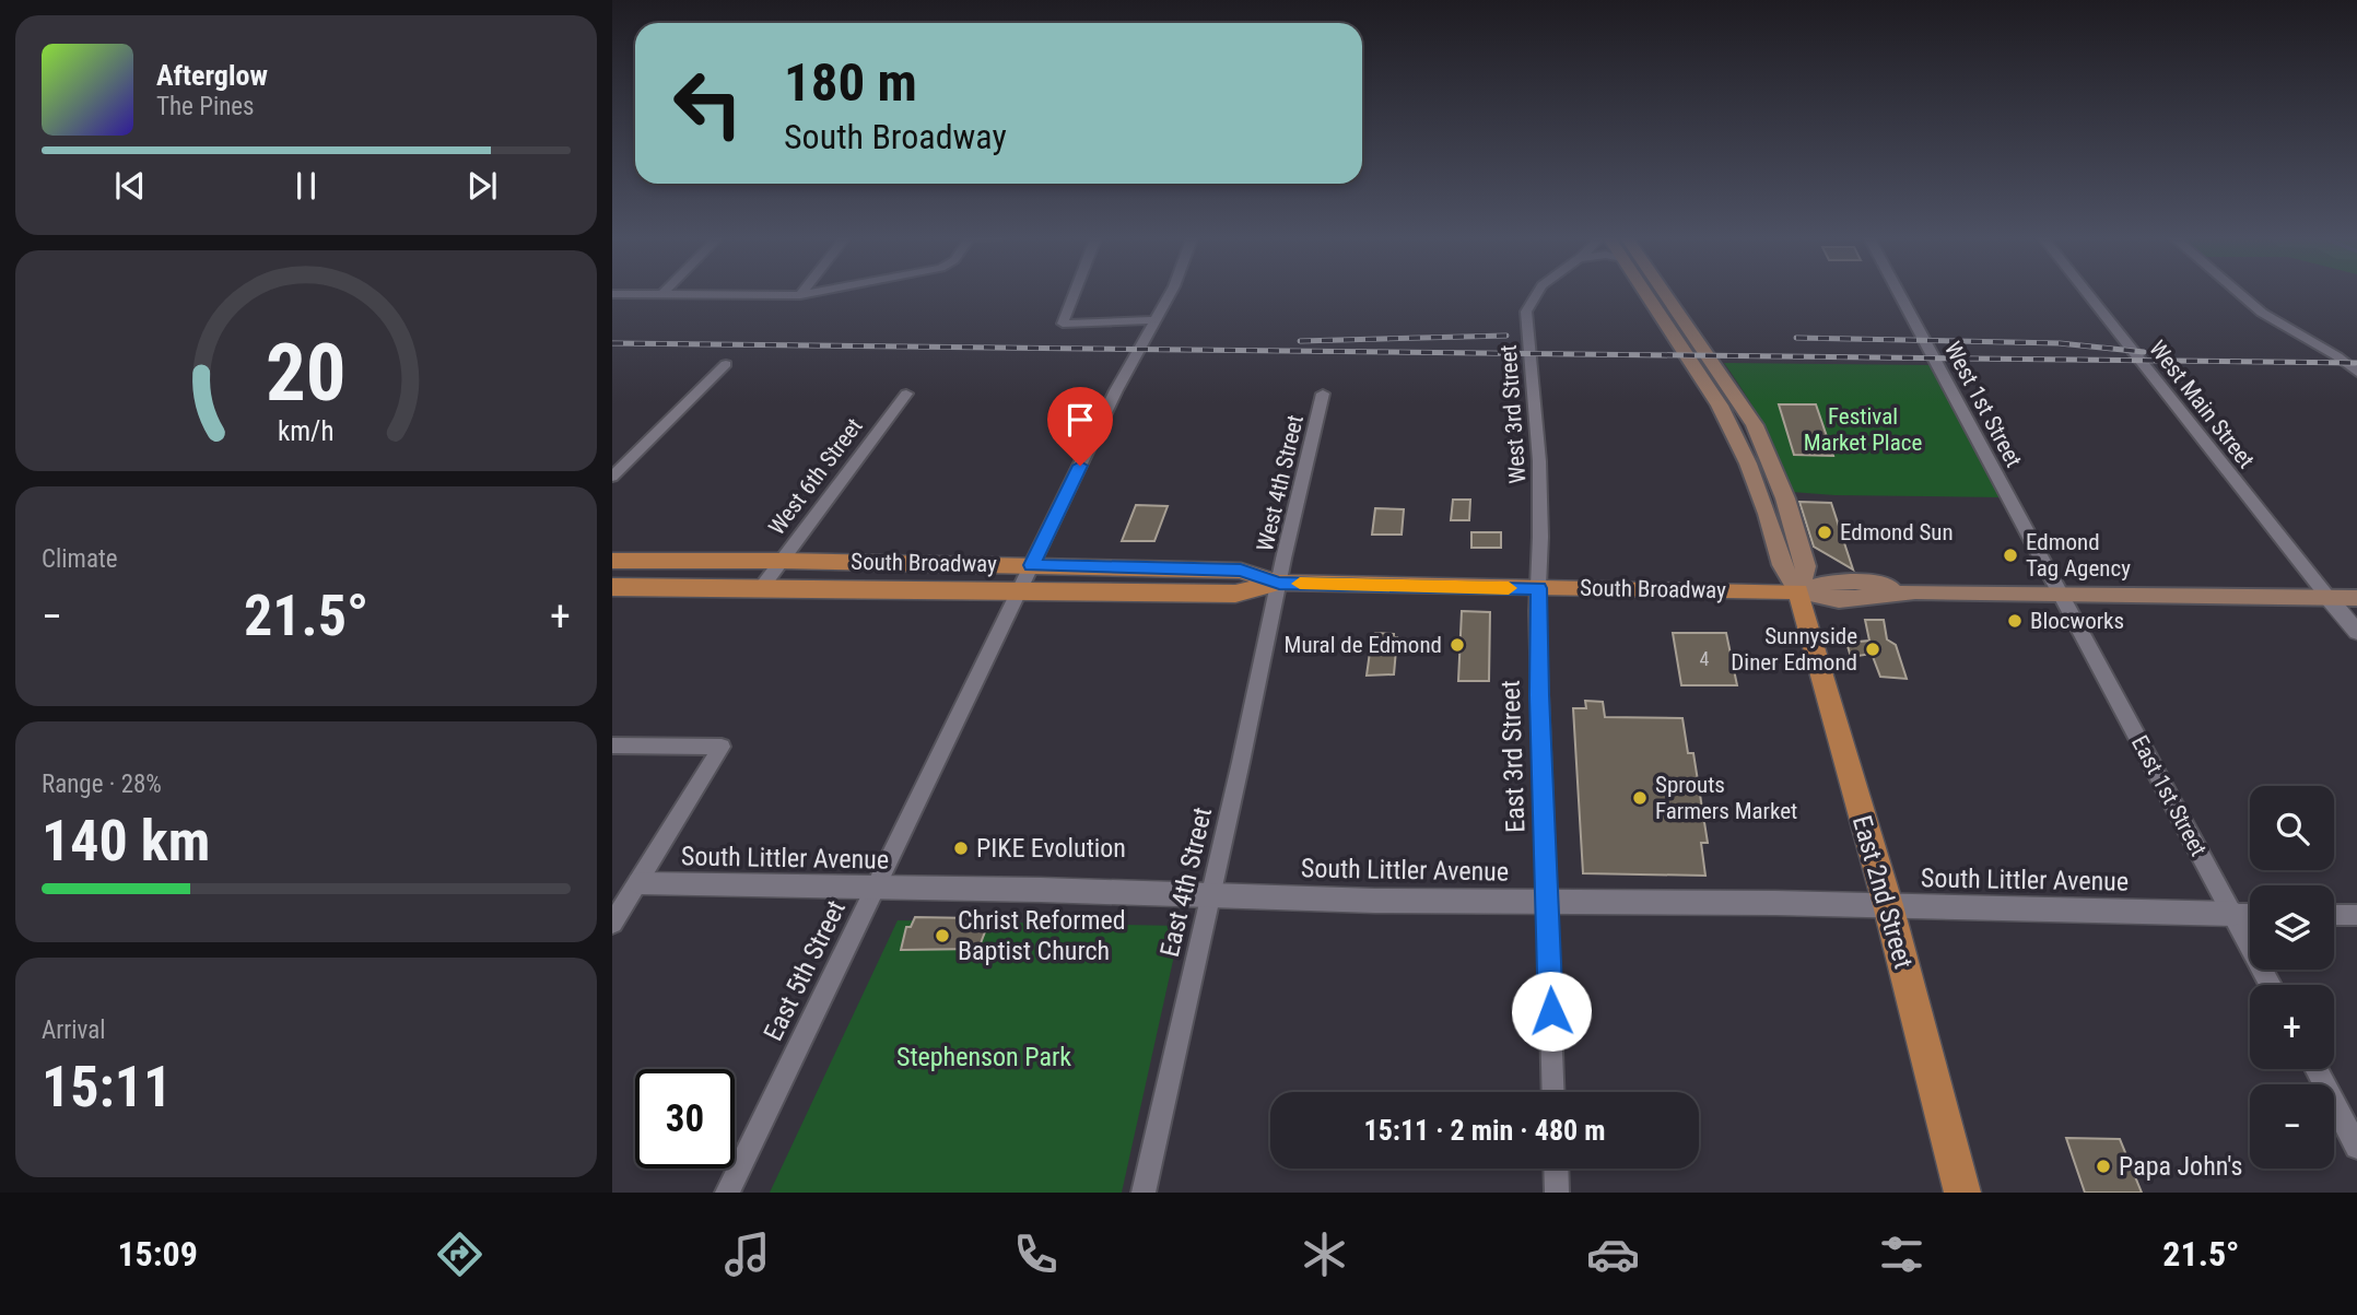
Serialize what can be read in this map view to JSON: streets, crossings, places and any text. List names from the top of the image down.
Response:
{
  "streets": {
    "main road": ["South Broadway", "East 2nd Street"],
    "street": [
      "West 1st Street",
      "West Main Street",
      "West 3rd Street",
      "West 6th Street",
      "West 4th Street",
      "East 3rd Street",
      "East 1st Street",
      "South Littler Avenue",
      "East 4th Street",
      "East 5th Street"
    ]
  },
  "crossings": [
    ["West 1st Street", "South Broadway"],
    ["West 1st Street", "East 1st Street"],
    ["West Main Street", "South Broadway"],
    ["West 3rd Street", "South Broadway"],
    ["West 3rd Street", "East 3rd Street"],
    ["West 6th Street", "South Broadway"],
    ["West 4th Street", "South Broadway"],
    ["West 4th Street", "East 4th Street"],
    ["South Broadway", "East 3rd Street"],
    ["South Broadway", "East 1st Street"],
    ["South Broadway", "East 4th Street"],
    ["South Broadway", "East 2nd Street"],
    ["South Broadway", "East 5th Street"],
    ["East 3rd Street", "South Littler Avenue"],
    ["East 1st Street", "South Littler Avenue"],
    ["South Littler Avenue", "East 4th Street"],
    ["South Littler Avenue", "East 2nd Street"],
    ["South Littler Avenue", "East 5th Street"]
  ],
  "parks": ["Festival Market Place", "Stephenson Park"],
  "places": [
    "Edmond Sun",
    "Edmond Tag Agency",
    "Blocworks",
    "Mural de Edmond",
    "Sunnyside Diner Edmond",
    "Sprouts Farmers Market",
    "PIKE Evolution",
    "Christ Reformed Baptist Church",
    "Papa John's"
  ],
  "house_numbers": ["4"],
  "page": {
    "turn": ["180 m", "South Broadway"],
    "song": ["Afterglow", "The Pines"],
    "tile": [
      "Climate",
      ["Range · 28%", "140 km"],
      ["Arrival", "15:11"]
    ],
    "heat": ["−", "21.5°", "+"],
    "map_buttons": ["+", "−"],
    "limit": "30",
    "trip": "15:11 · 2 min · 480 m",
    "tabs": ["15:09", "21.5°"],
    "gauge": ["20", "km/h"]
  }
}
